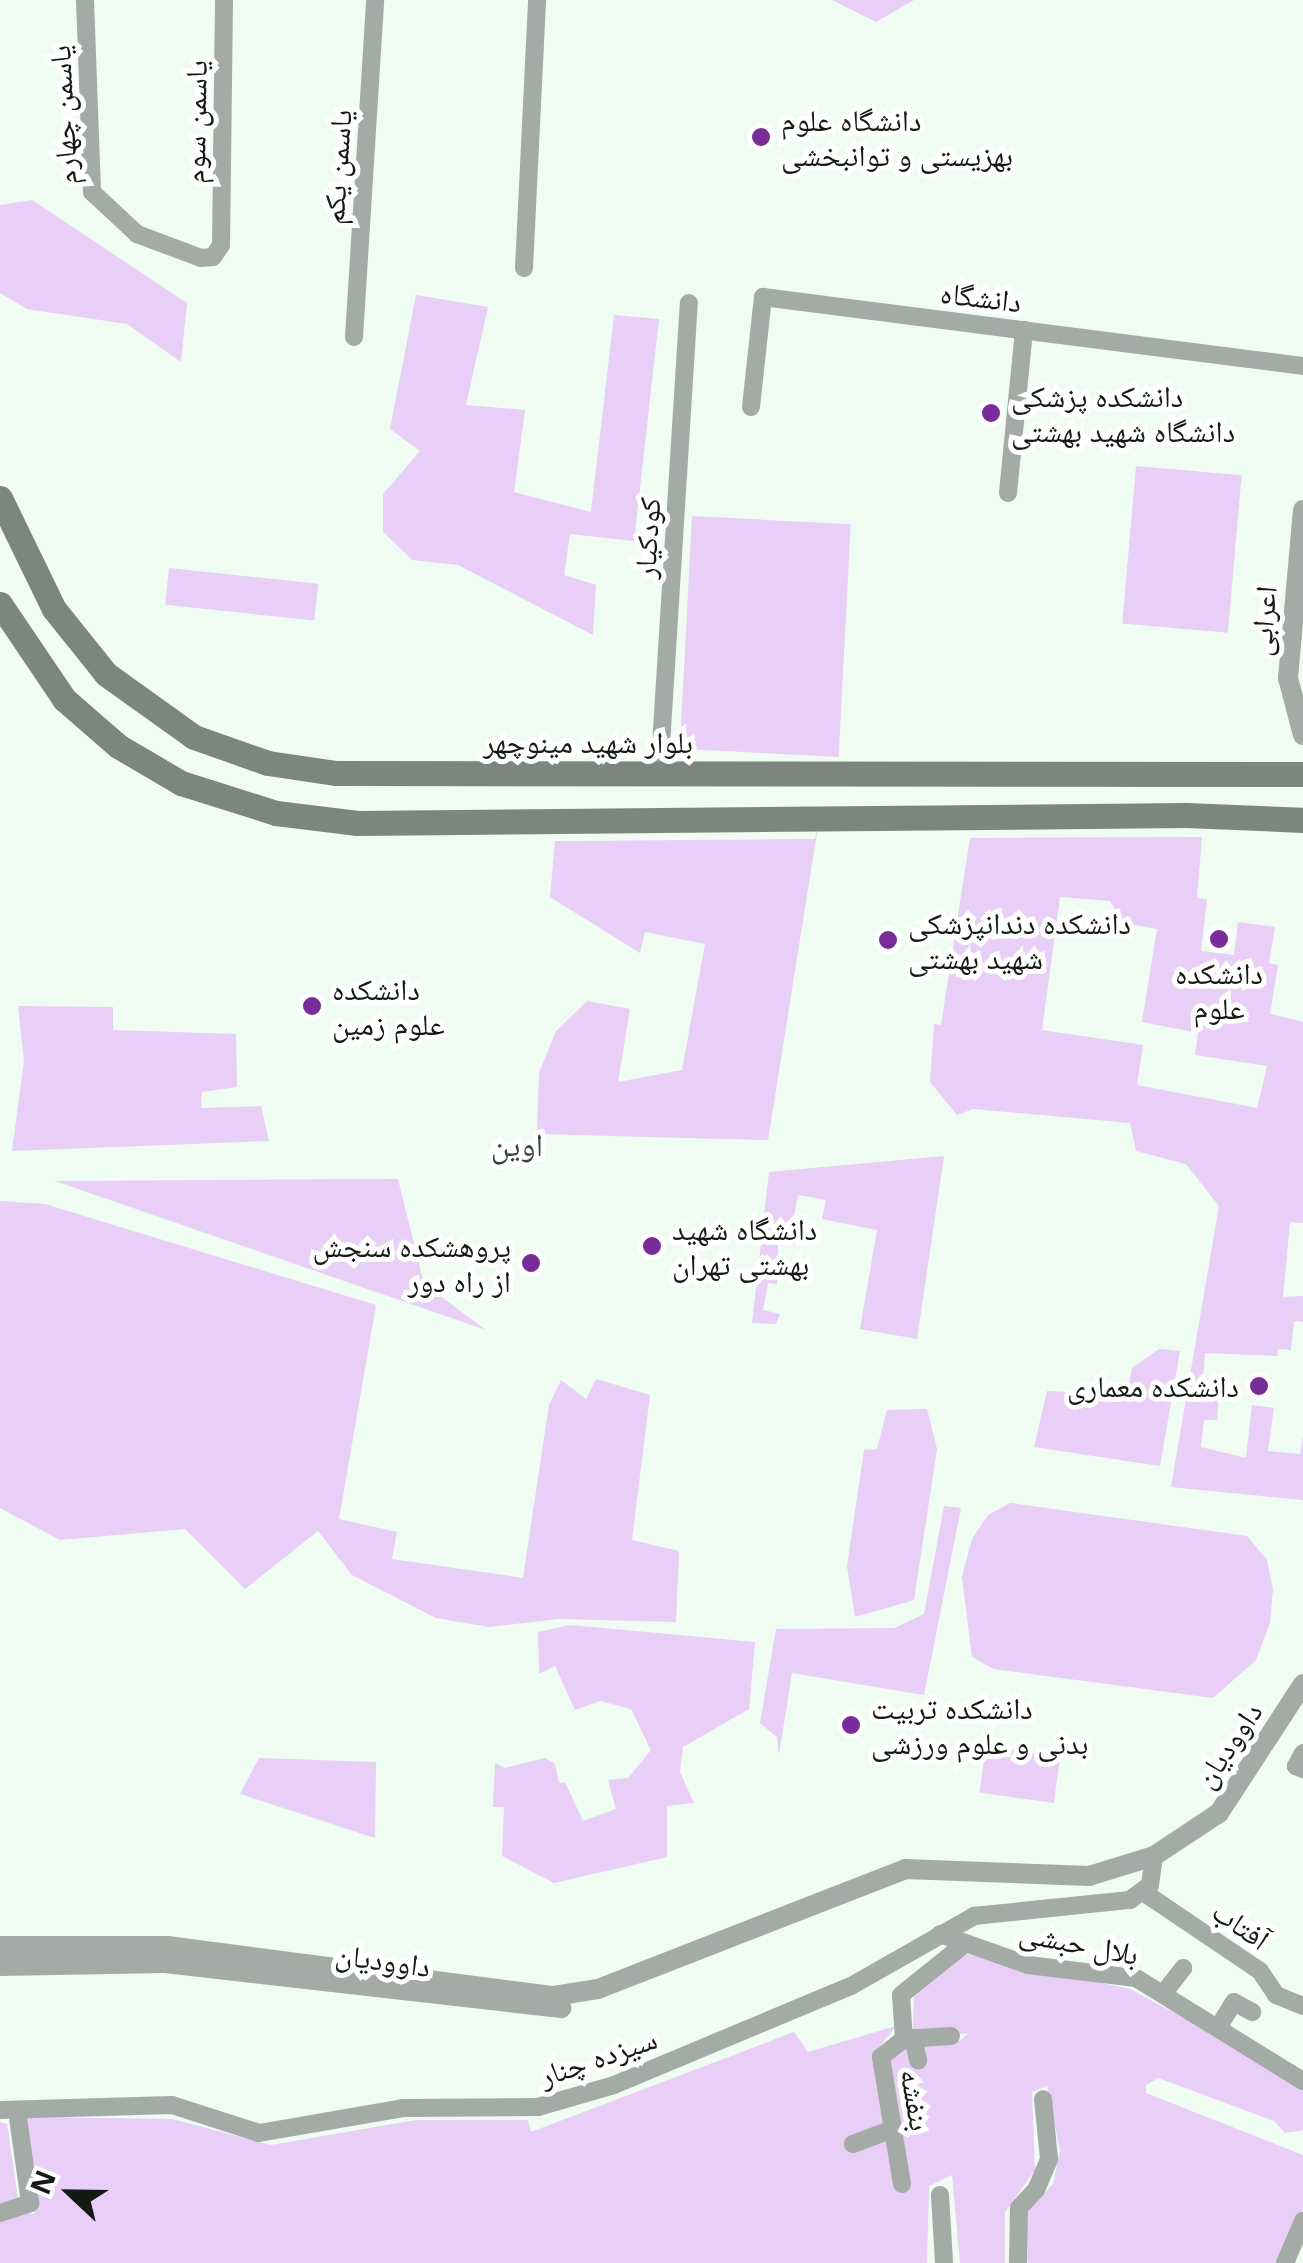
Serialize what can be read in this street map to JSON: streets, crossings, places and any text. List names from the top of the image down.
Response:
{
  "streets": {
    "main road": ["بلوار شهید مینوچهر"],
    "street": [
      "یاسمن چهارم",
      "یاسمن سوم",
      "یاسمن یکم",
      "دانشگاه",
      "کودکیار",
      "اعرابی",
      "داوودیان",
      "آفتاب",
      "بلال حبشی",
      "سیزده چنار",
      "بنفشه"
    ]
  },
  "crossings": [
    ["یاسمن چهارم", "یاسمن سوم"],
    ["کودکیار", "بلوار شهید مینوچهر"],
    ["آفتاب", "سیزده چنار"],
    ["بلال حبشی", "سیزده چنار"],
    ["بلال حبشی", "بنفشه"]
  ],
  "districts": ["اوین"],
  "places": [
    "دانشگاه علوم بهزیستی و توانبخشی",
    "دانشکده پزشکی دانشگاه شهید بهشتی",
    "دانشکده علوم",
    "دانشکده دندانپزشکی شهید بهشتی",
    "دانشکده علوم زمین",
    "دانشگاه شهید بهشتی تهران",
    "پروهشکده سنجش از راه دور",
    "دانشکده معماری",
    "دانشکده تربیت بدنی و علوم ورزشی"
  ],
  "north": "left"
}
